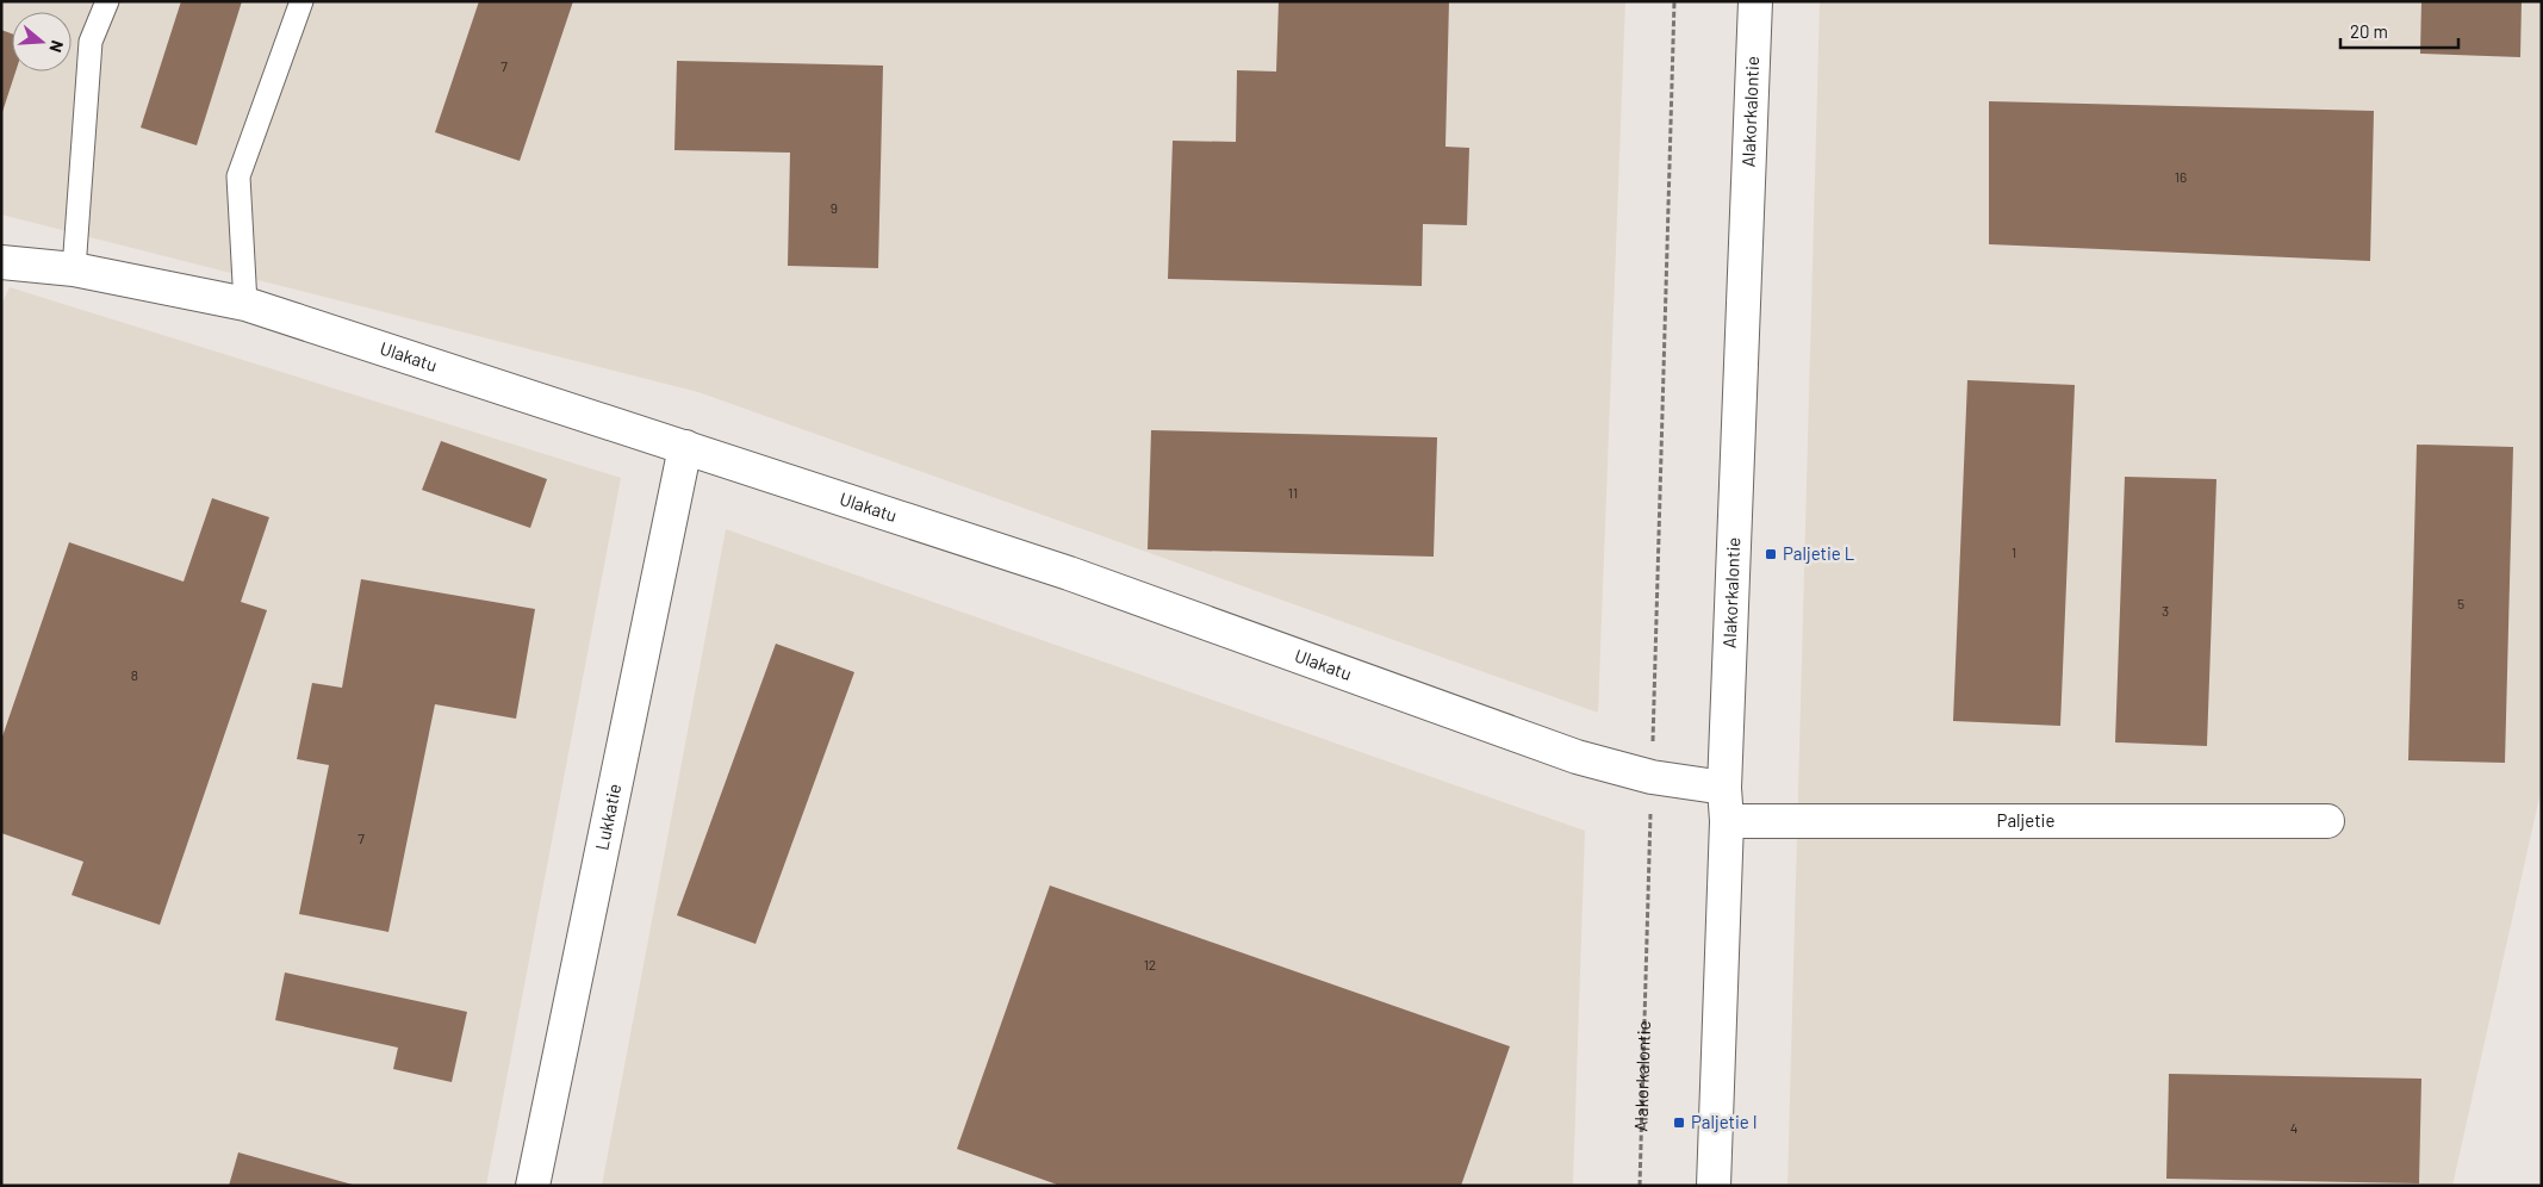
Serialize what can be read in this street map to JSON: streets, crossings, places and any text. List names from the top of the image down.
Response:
{
  "streets": {
    "street": [
      "Alakorkalontie",
      "Ulakatu",
      "Lukkatie",
      "Paljetie"
    ]
  },
  "crossings": [
    ["Alakorkalontie", "Ulakatu"],
    ["Alakorkalontie", "Paljetie"],
    ["Ulakatu", "Lukkatie"]
  ],
  "places": {
    "transit": ["Paljetie L", "Paljetie I"]
  },
  "house_numbers": [
    "7",
    "16",
    "9",
    "11",
    "1",
    "5",
    "3",
    "8",
    "7",
    "12",
    "4"
  ],
  "scale_bar": "20 m",
  "north": "right"
}
